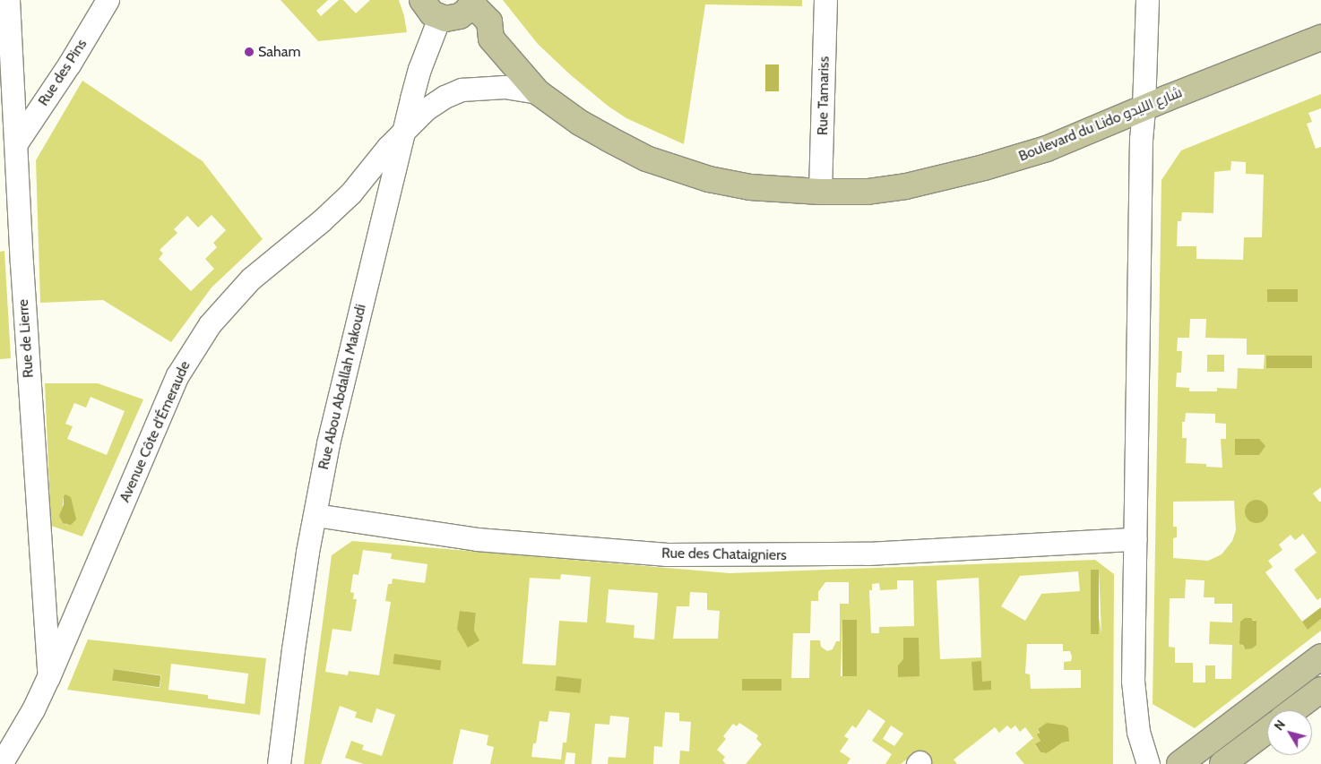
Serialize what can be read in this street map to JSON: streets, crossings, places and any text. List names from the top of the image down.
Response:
{
  "streets": {
    "main road": ["Boulevard du Lido شارع الليدو"],
    "street": [
      "Rue des Pins",
      "Rue Tamariss",
      "Rue de Lierre",
      "Rue Abou Abdallah Makoudi",
      "Avenue Côte d'Émeraude",
      "Rue des Chataigniers"
    ]
  },
  "crossings": [
    ["Rue des Pins", "Rue de Lierre"],
    ["Rue Tamariss", "Boulevard du Lido شارع الليدو"],
    ["Boulevard du Lido شارع الليدو", "Rue Abou Abdallah Makoudi"],
    ["Boulevard du Lido شارع الليدو", "Avenue Côte d'Émeraude"],
    ["Rue de Lierre", "Avenue Côte d'Émeraude"],
    ["Rue Abou Abdallah Makoudi", "Avenue Côte d'Émeraude"],
    ["Rue Abou Abdallah Makoudi", "Rue des Chataigniers"]
  ],
  "places": ["Saham"],
  "north": "top left"
}
